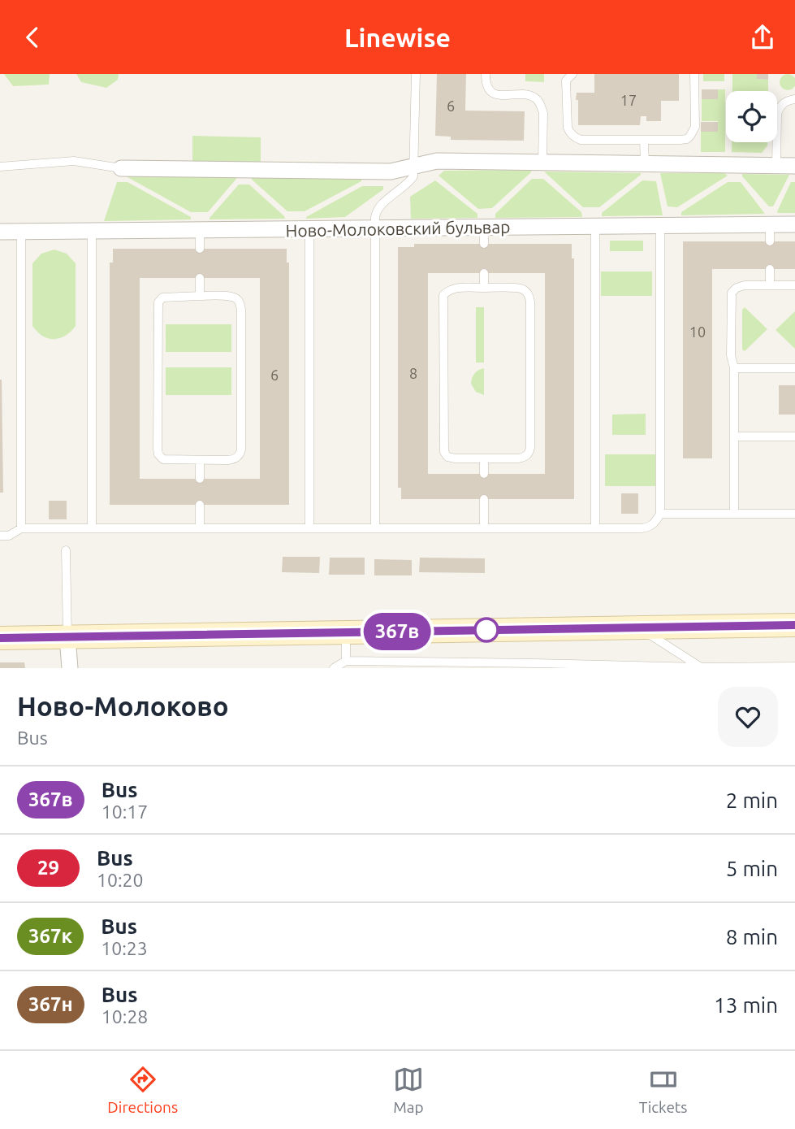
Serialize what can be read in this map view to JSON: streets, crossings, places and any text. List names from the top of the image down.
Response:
{
  "streets": {
    "street": ["Ново-Молоковский бульвар"]
  },
  "lines": ["bus line 367в"],
  "house_numbers": [
    "17",
    "6",
    "10",
    "8",
    "6"
  ],
  "page": {
    "header": "Linewise",
    "on_map": "367в",
    "heading": ["Ново-Молоково", "Bus"],
    "list": [
      {
        "mark": "367в",
        "name": "Bus",
        "note": "10:17",
        "value": "2 min"
      },
      {
        "mark": "29",
        "name": "Bus",
        "note": "10:20",
        "value": "5 min"
      },
      {
        "mark": "367к",
        "name": "Bus",
        "note": "10:23",
        "value": "8 min"
      },
      {
        "mark": "367н",
        "name": "Bus",
        "note": "10:28",
        "value": "13 min"
      }
    ],
    "tabs": ["Directions", "Map", "Tickets"]
  }
}
